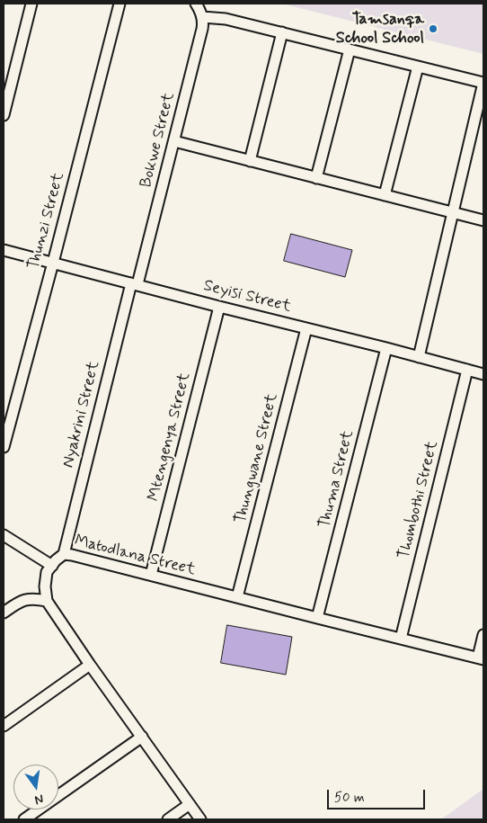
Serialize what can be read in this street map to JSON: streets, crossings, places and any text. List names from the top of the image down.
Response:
{
  "streets": {
    "street": [
      "Bokwe Street",
      "Thunzi Street",
      "Seyisi Street",
      "Nyakrini Street",
      "Mtengenya Street",
      "Thungwane Street",
      "Thuma Street",
      "Thombothi Street",
      "Matodlana Street"
    ]
  },
  "crossings": [
    ["Bokwe Street", "Seyisi Street"],
    ["Bokwe Street", "Nyakrini Street"],
    ["Thunzi Street", "Seyisi Street"],
    ["Seyisi Street", "Nyakrini Street"],
    ["Seyisi Street", "Mtengenya Street"],
    ["Seyisi Street", "Thungwane Street"],
    ["Seyisi Street", "Thuma Street"],
    ["Seyisi Street", "Thombothi Street"],
    ["Nyakrini Street", "Matodlana Street"],
    ["Mtengenya Street", "Matodlana Street"],
    ["Thungwane Street", "Matodlana Street"],
    ["Thuma Street", "Matodlana Street"],
    ["Thombothi Street", "Matodlana Street"]
  ],
  "places": ["Tamsanqa School School"],
  "scale_bar": "50 m",
  "north": "bottom"
}
